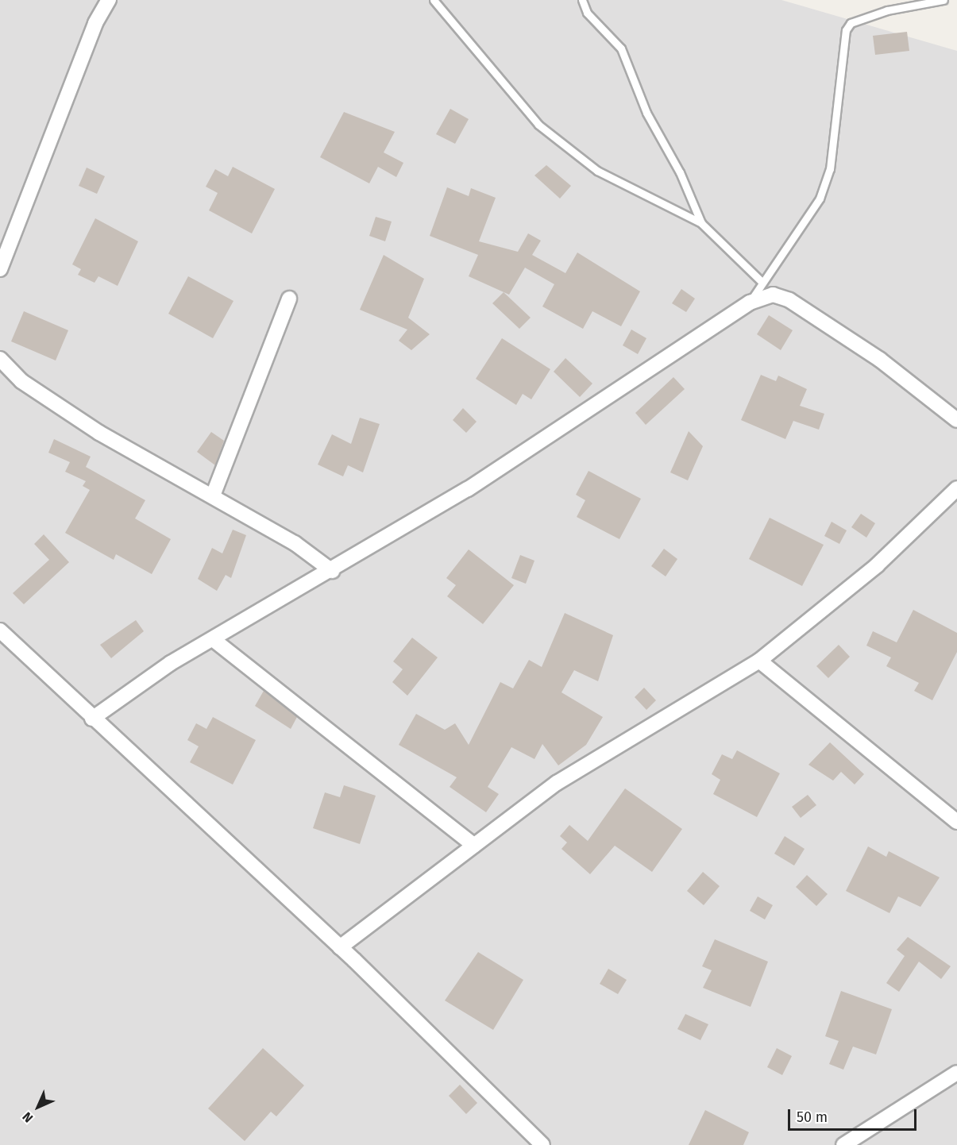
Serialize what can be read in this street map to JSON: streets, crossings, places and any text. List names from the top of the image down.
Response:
{
  "scale_bar": "50 m",
  "north": "bottom left"
}
